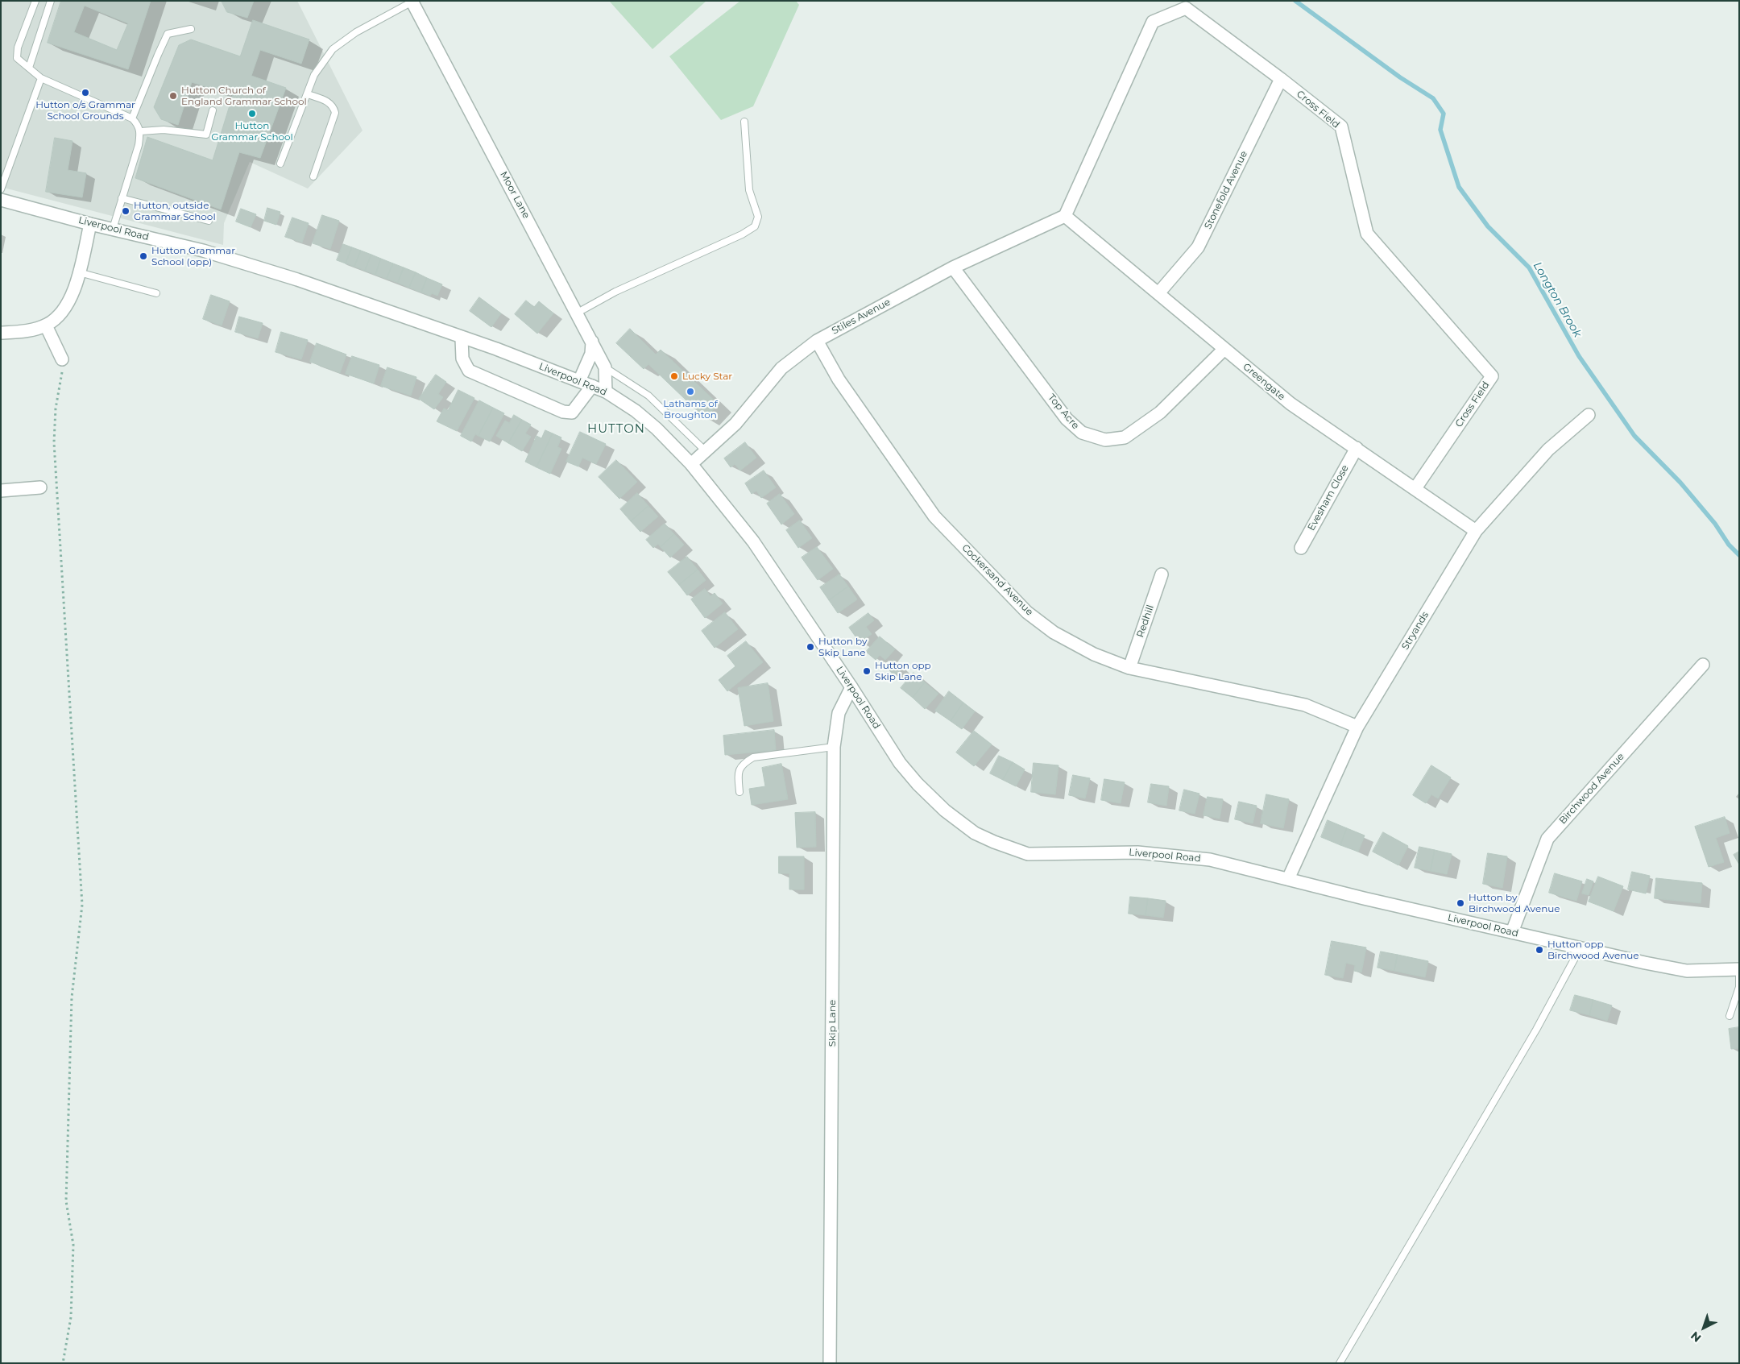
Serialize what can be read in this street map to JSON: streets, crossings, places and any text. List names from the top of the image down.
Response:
{
  "streets": {
    "street": [
      "Cross Field",
      "Stonefold Avenue",
      "Moor Lane",
      "Liverpool Road",
      "Stiles Avenue",
      "Greengate",
      "Top Acre",
      "Evesham Close",
      "Cockersand Avenue",
      "Redhill",
      "Stryands",
      "Birchwood Avenue",
      "Skip Lane"
    ]
  },
  "crossings": [
    ["Cross Field", "Stonefold Avenue"],
    ["Cross Field", "Stiles Avenue"],
    ["Cross Field", "Greengate"],
    ["Stonefold Avenue", "Greengate"],
    ["Moor Lane", "Liverpool Road"],
    ["Liverpool Road", "Stiles Avenue"],
    ["Liverpool Road", "Stryands"],
    ["Liverpool Road", "Birchwood Avenue"],
    ["Liverpool Road", "Skip Lane"],
    ["Stiles Avenue", "Greengate"],
    ["Stiles Avenue", "Top Acre"],
    ["Stiles Avenue", "Cockersand Avenue"],
    ["Greengate", "Top Acre"],
    ["Greengate", "Evesham Close"],
    ["Greengate", "Stryands"],
    ["Cockersand Avenue", "Redhill"],
    ["Cockersand Avenue", "Stryands"]
  ],
  "districts": ["HUTTON"],
  "water": ["Longton Brook"],
  "places": [
    "Hutton o/s Grammar School Grounds",
    "Hutton Church of England Grammar School",
    "Hutton Grammar School",
    "Hutton, outside Grammar School",
    "Hutton Grammar School (opp)",
    "Lucky Star",
    "Lathams of Broughton",
    "Hutton by Skip Lane",
    "Hutton opp Skip Lane",
    "Hutton by Birchwood Avenue",
    "Hutton opp Birchwood Avenue"
  ],
  "north": "bottom left"
}
